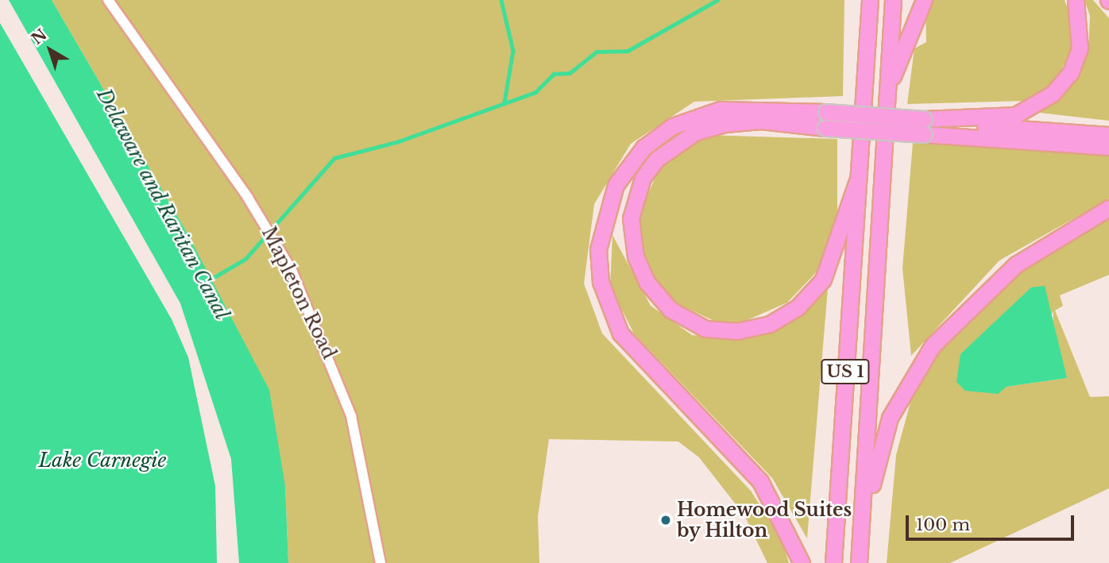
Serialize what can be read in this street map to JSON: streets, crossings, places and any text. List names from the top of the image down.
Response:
{
  "streets": {
    "highway": ["US 1"],
    "street": ["Mapleton Road"]
  },
  "water": ["Delaware and Raritan Canal", "Lake Carnegie"],
  "places": ["Homewood Suites by Hilton"],
  "scale_bar": "100 m",
  "north": "top left"
}
